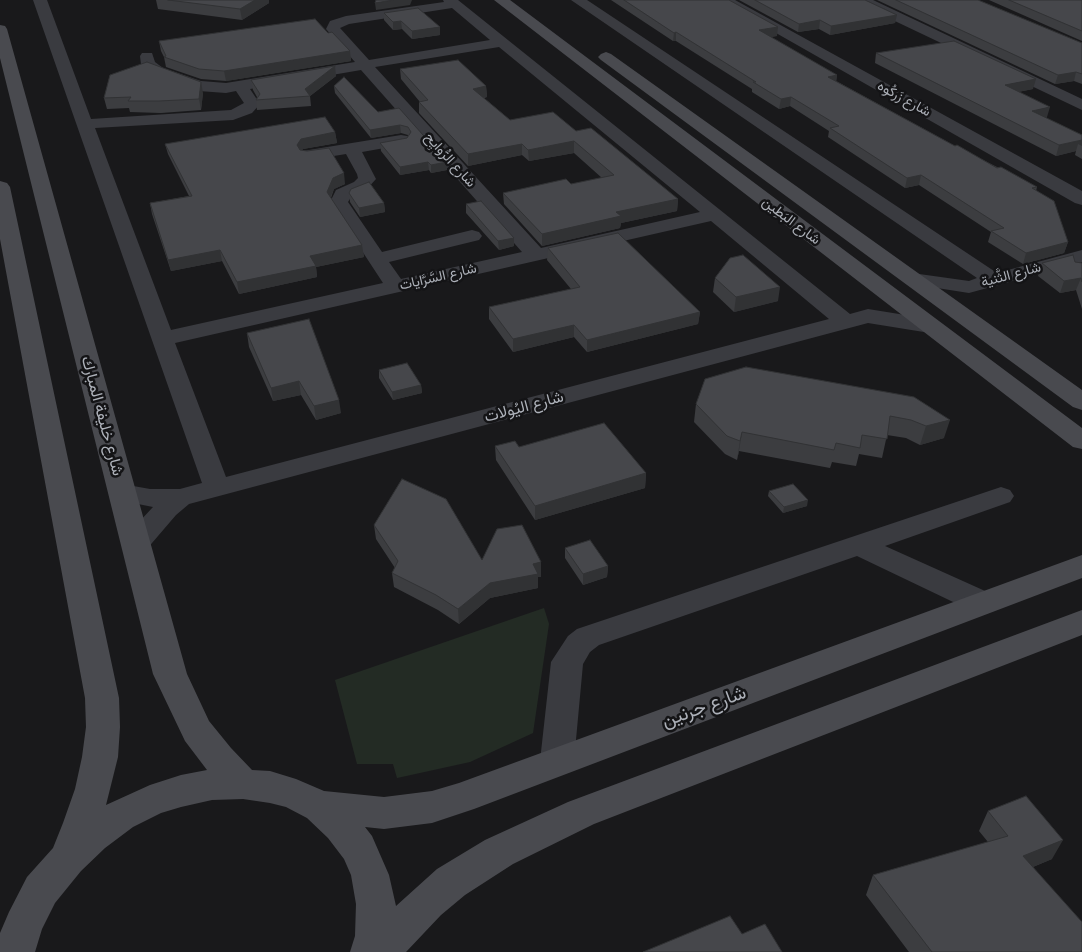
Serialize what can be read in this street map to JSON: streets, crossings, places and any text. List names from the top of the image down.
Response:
{
  "streets": {
    "main road": ["شارع البَطِين", "شارع خليفة المبارك", "شارع جرنين"],
    "street": [
      "شارع زَركُوه",
      "شارع الرُّوايِح",
      "شارع الثَّنية",
      "شارع السَّرَّايات",
      "شارع اليُولات"
    ]
  },
  "crossings": [
    ["شارع الرُّوايِح", "شارع السَّرَّايات"],
    ["شارع البَطِين", "شارع الثَّنية"],
    ["شارع البَطِين", "شارع اليُولات"],
    ["شارع اليُولات", "شارع خليفة المبارك"]
  ]
}
